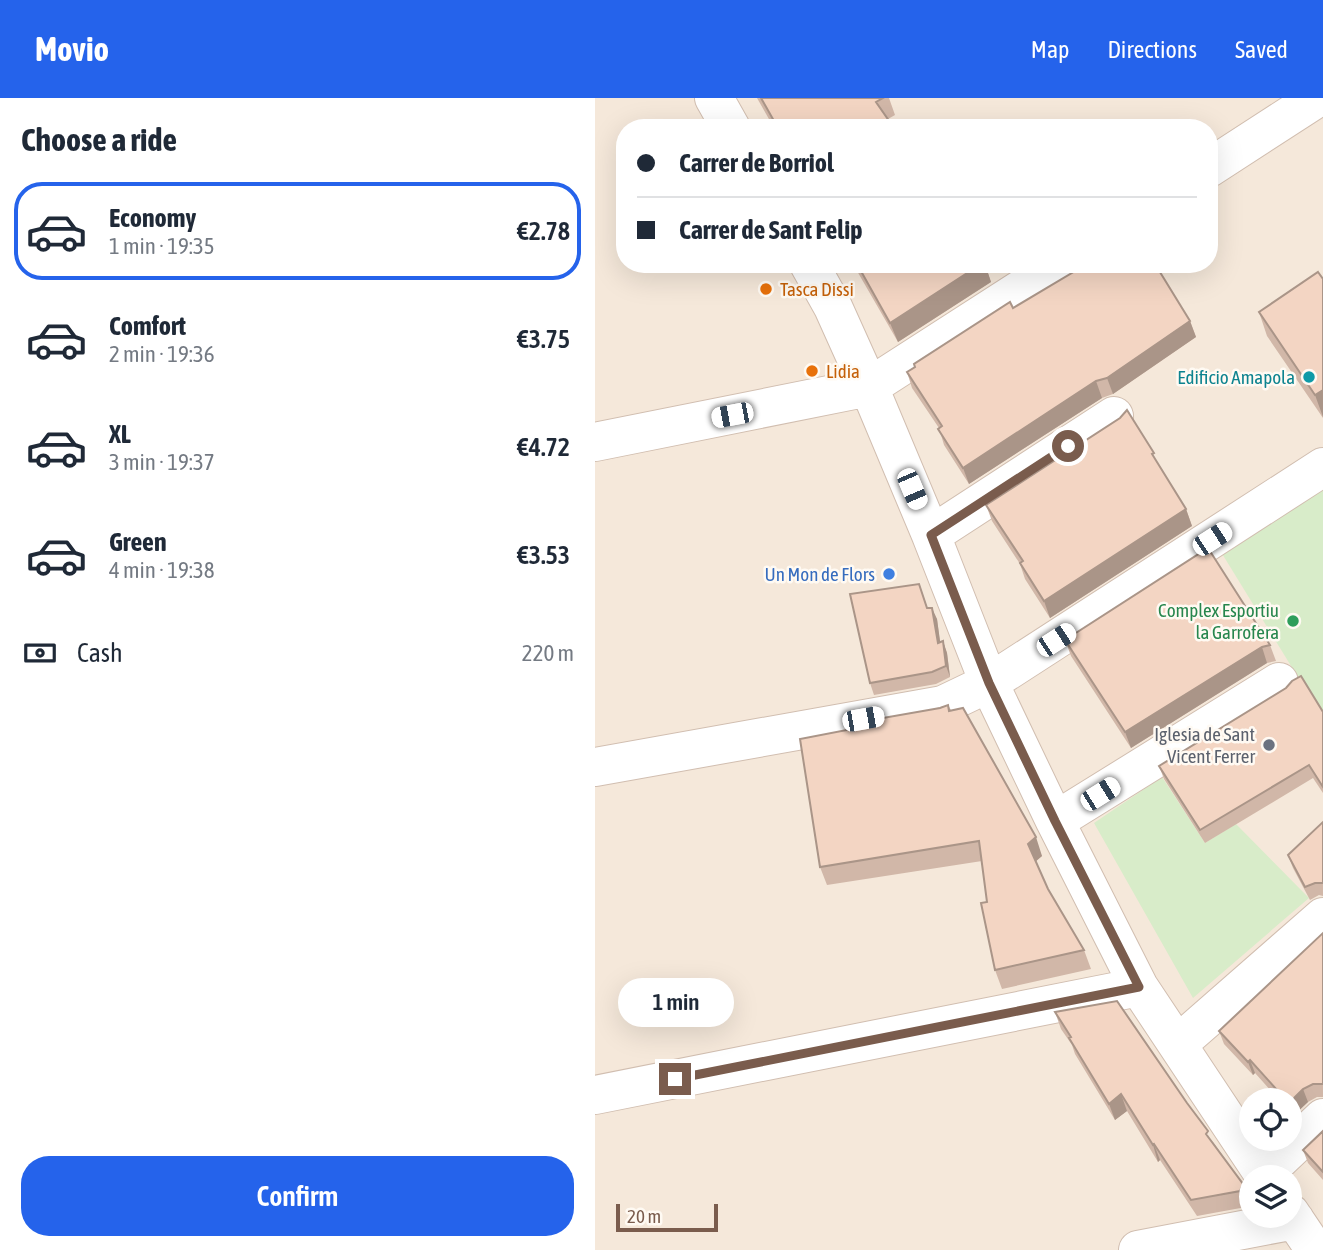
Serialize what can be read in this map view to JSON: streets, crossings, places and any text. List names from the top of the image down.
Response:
{
  "places": [
    "Tasca Dissi",
    "Lidia",
    "Edificio Amapola",
    "Un Mon de Flors",
    "Complex Esportiu la Garrofera",
    "Iglesia de Sant Vicent Ferrer"
  ],
  "scale_bar": "20 m",
  "page": {
    "header": "Movio",
    "nav": ["Map", "Directions", "Saved"],
    "heading": "Choose a ride",
    "banner": ["Carrer de Borriol", "Carrer de Sant Felip"],
    "list": [
      {
        "name": "Economy",
        "note": "1 min · 19:35",
        "value": "€2.78"
      },
      {
        "name": "Comfort",
        "note": "2 min · 19:36",
        "value": "€3.75"
      },
      {
        "name": "XL",
        "note": "3 min · 19:37",
        "value": "€4.72"
      },
      {
        "name": "Green",
        "note": "4 min · 19:38",
        "value": "€3.53"
      }
    ],
    "pay": ["Cash", "220 m"],
    "bubble": "1 min",
    "buttons": "Confirm",
    "scale": "20 m"
  }
}
